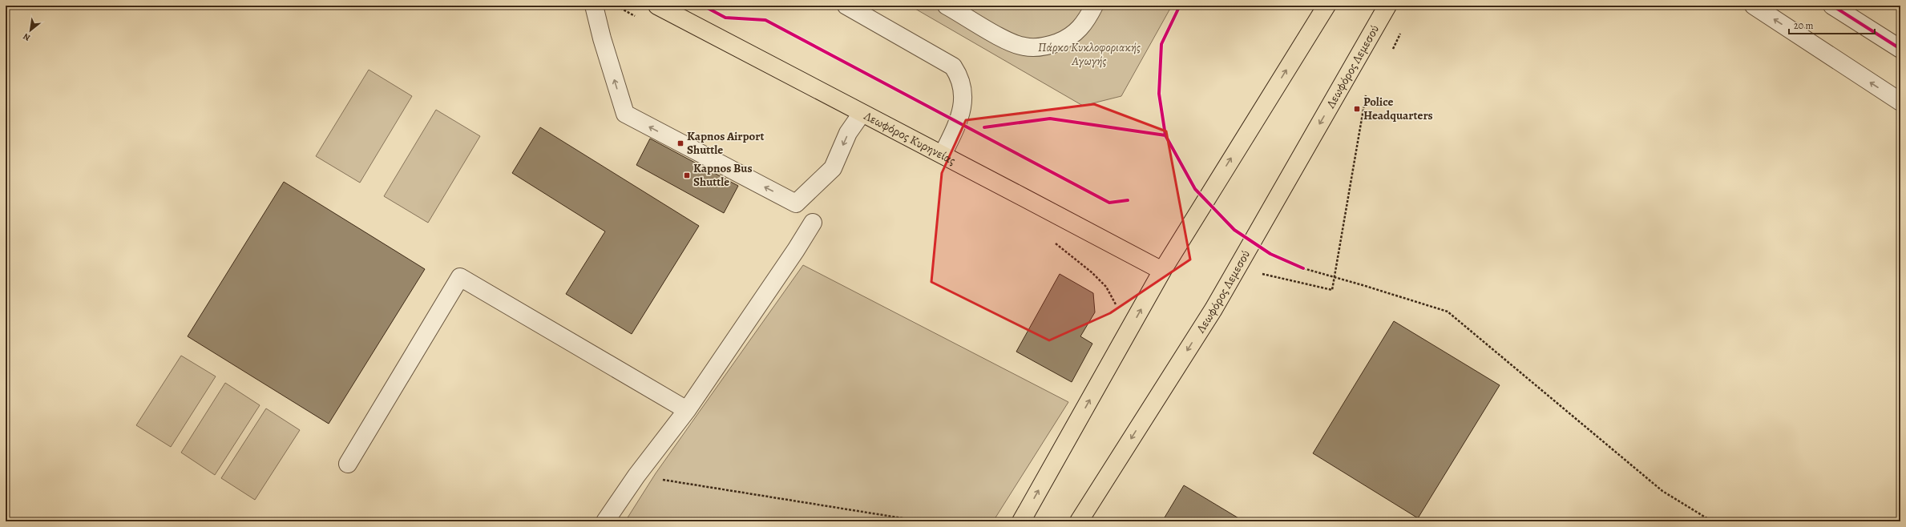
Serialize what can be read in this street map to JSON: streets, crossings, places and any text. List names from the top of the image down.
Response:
{
  "streets": {
    "main road": ["Λεωφόρος Λεμεσού", "Λεωφόρος Κυρηνείας"]
  },
  "parks": ["Πάρκο Κυκλοφοριακής Αγωγής"],
  "places": {
    "transit": ["Police Headquarters", "Kapnos Airport Shuttle", "Kapnos Bus Shuttle"]
  },
  "scale_bar": "20 m",
  "north": "bottom left"
}
